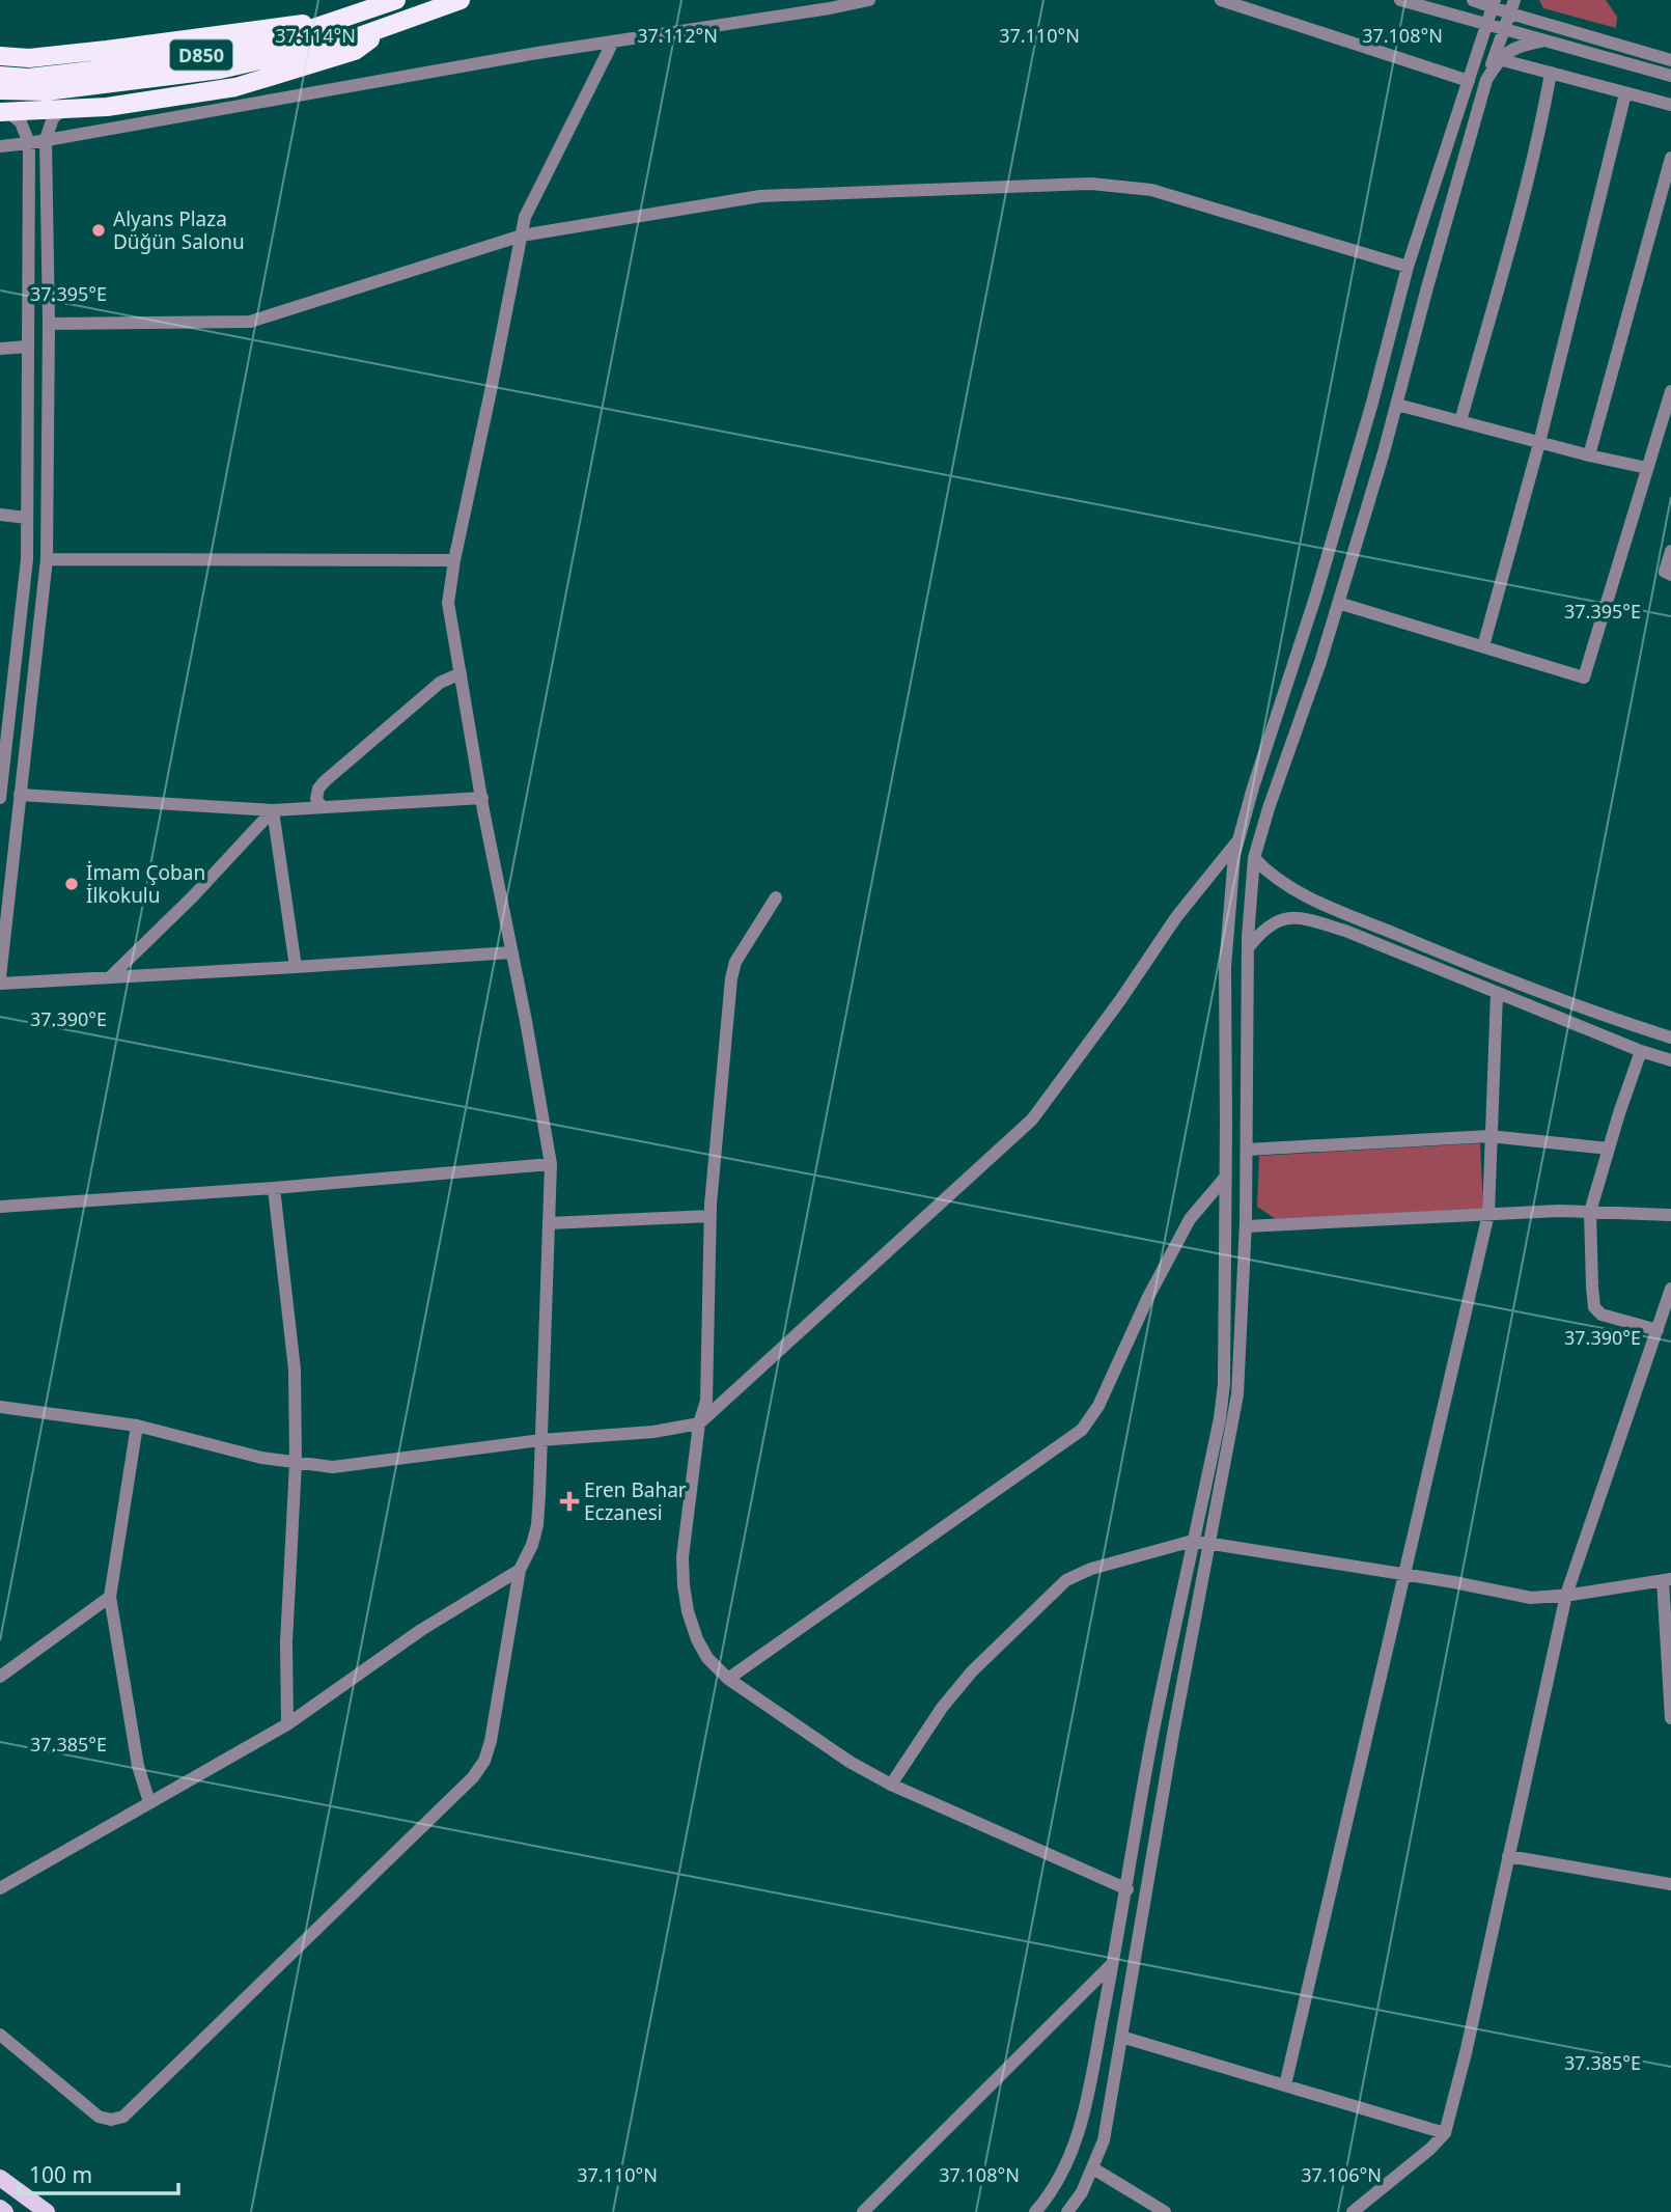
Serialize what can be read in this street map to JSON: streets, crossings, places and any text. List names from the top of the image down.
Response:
{
  "streets": {
    "highway": ["D850"]
  },
  "places": {
    "other": ["Alyans Plaza Düğün Salonu", "İmam Çoban İlkokulu"],
    "health": ["Eren Bahar Eczanesi"]
  },
  "scale_bar": "100 m",
  "coordinates": [
    "37.114°N",
    "37.112°N",
    "37.110°N",
    "37.108°N",
    "37.395°E",
    "37.390°E",
    "37.385°E",
    "37.106°N"
  ]
}
